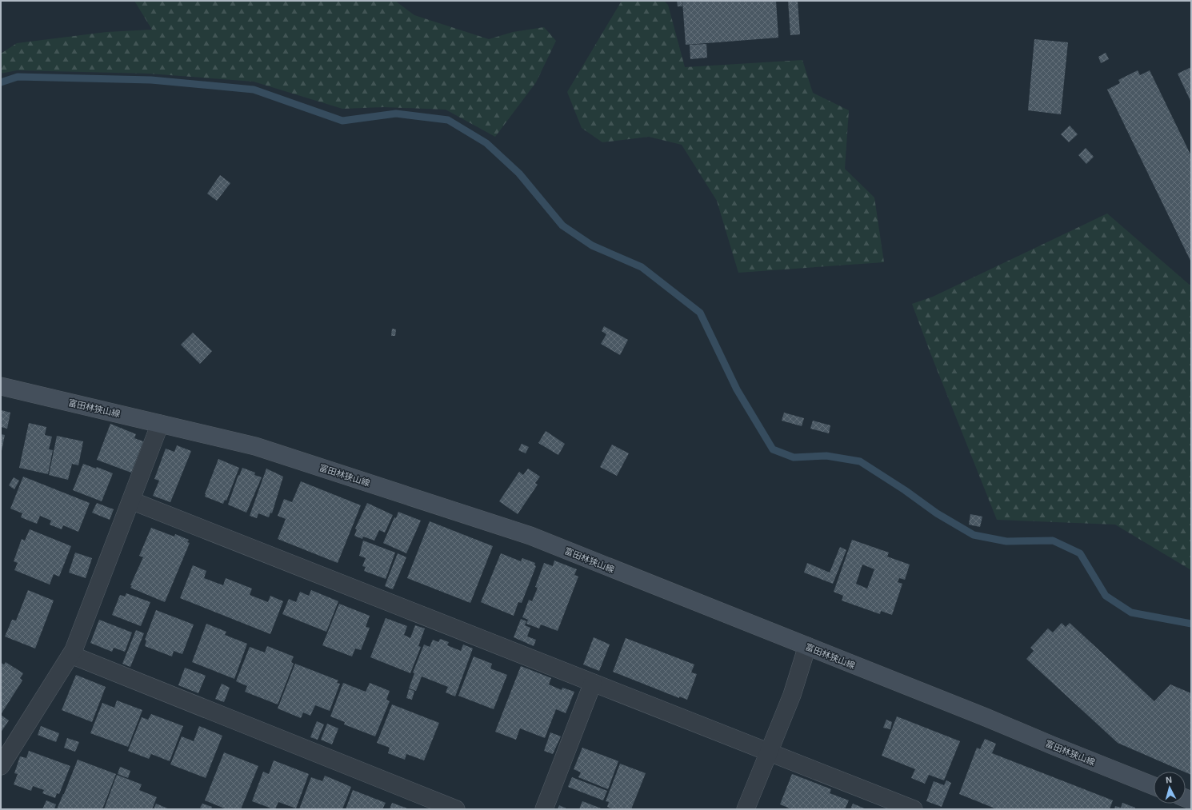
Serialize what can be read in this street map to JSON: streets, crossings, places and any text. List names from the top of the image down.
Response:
{
  "streets": {
    "main road": ["富田林狭山線"]
  },
  "north": "top"
}
